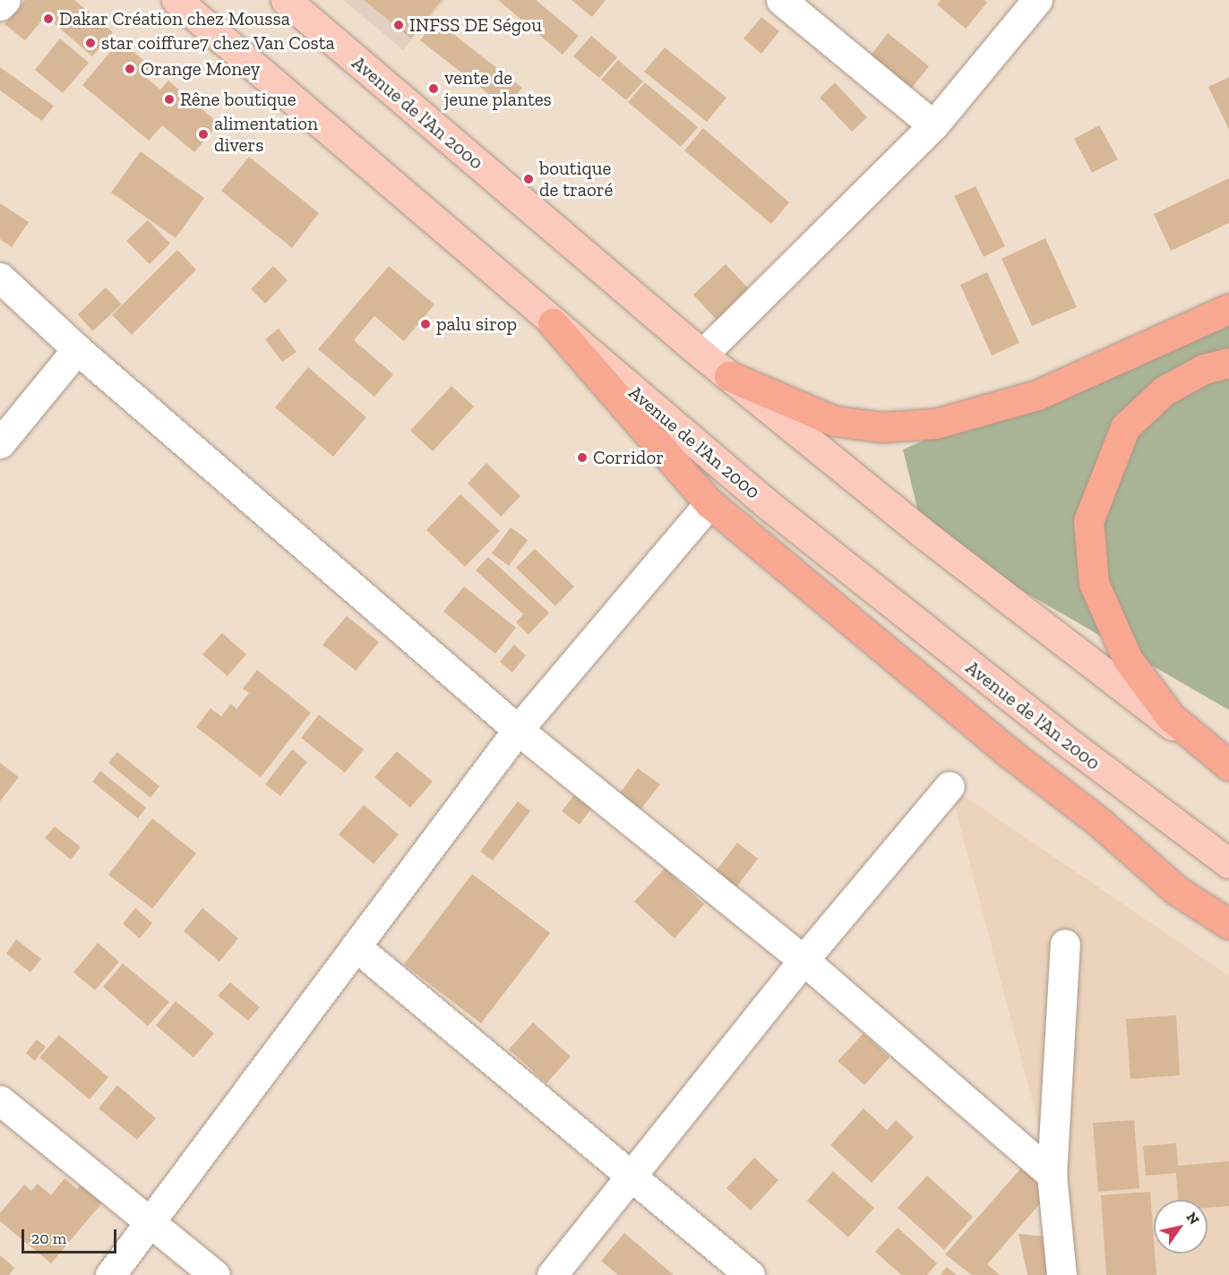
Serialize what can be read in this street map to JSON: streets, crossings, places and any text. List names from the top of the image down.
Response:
{
  "streets": {
    "main road": ["Avenue de l'An 2000"]
  },
  "places": [
    "Dakar Création chez Moussa",
    "INFSS DE Ségou",
    "star coiffure7 chez Van Costa",
    "Orange Money",
    "vente de jeune plantes",
    "Rêne boutique",
    "alimentation divers",
    "boutique de traoré",
    "palu sirop",
    "Corridor"
  ],
  "scale_bar": "20 m",
  "north": "top right"
}
